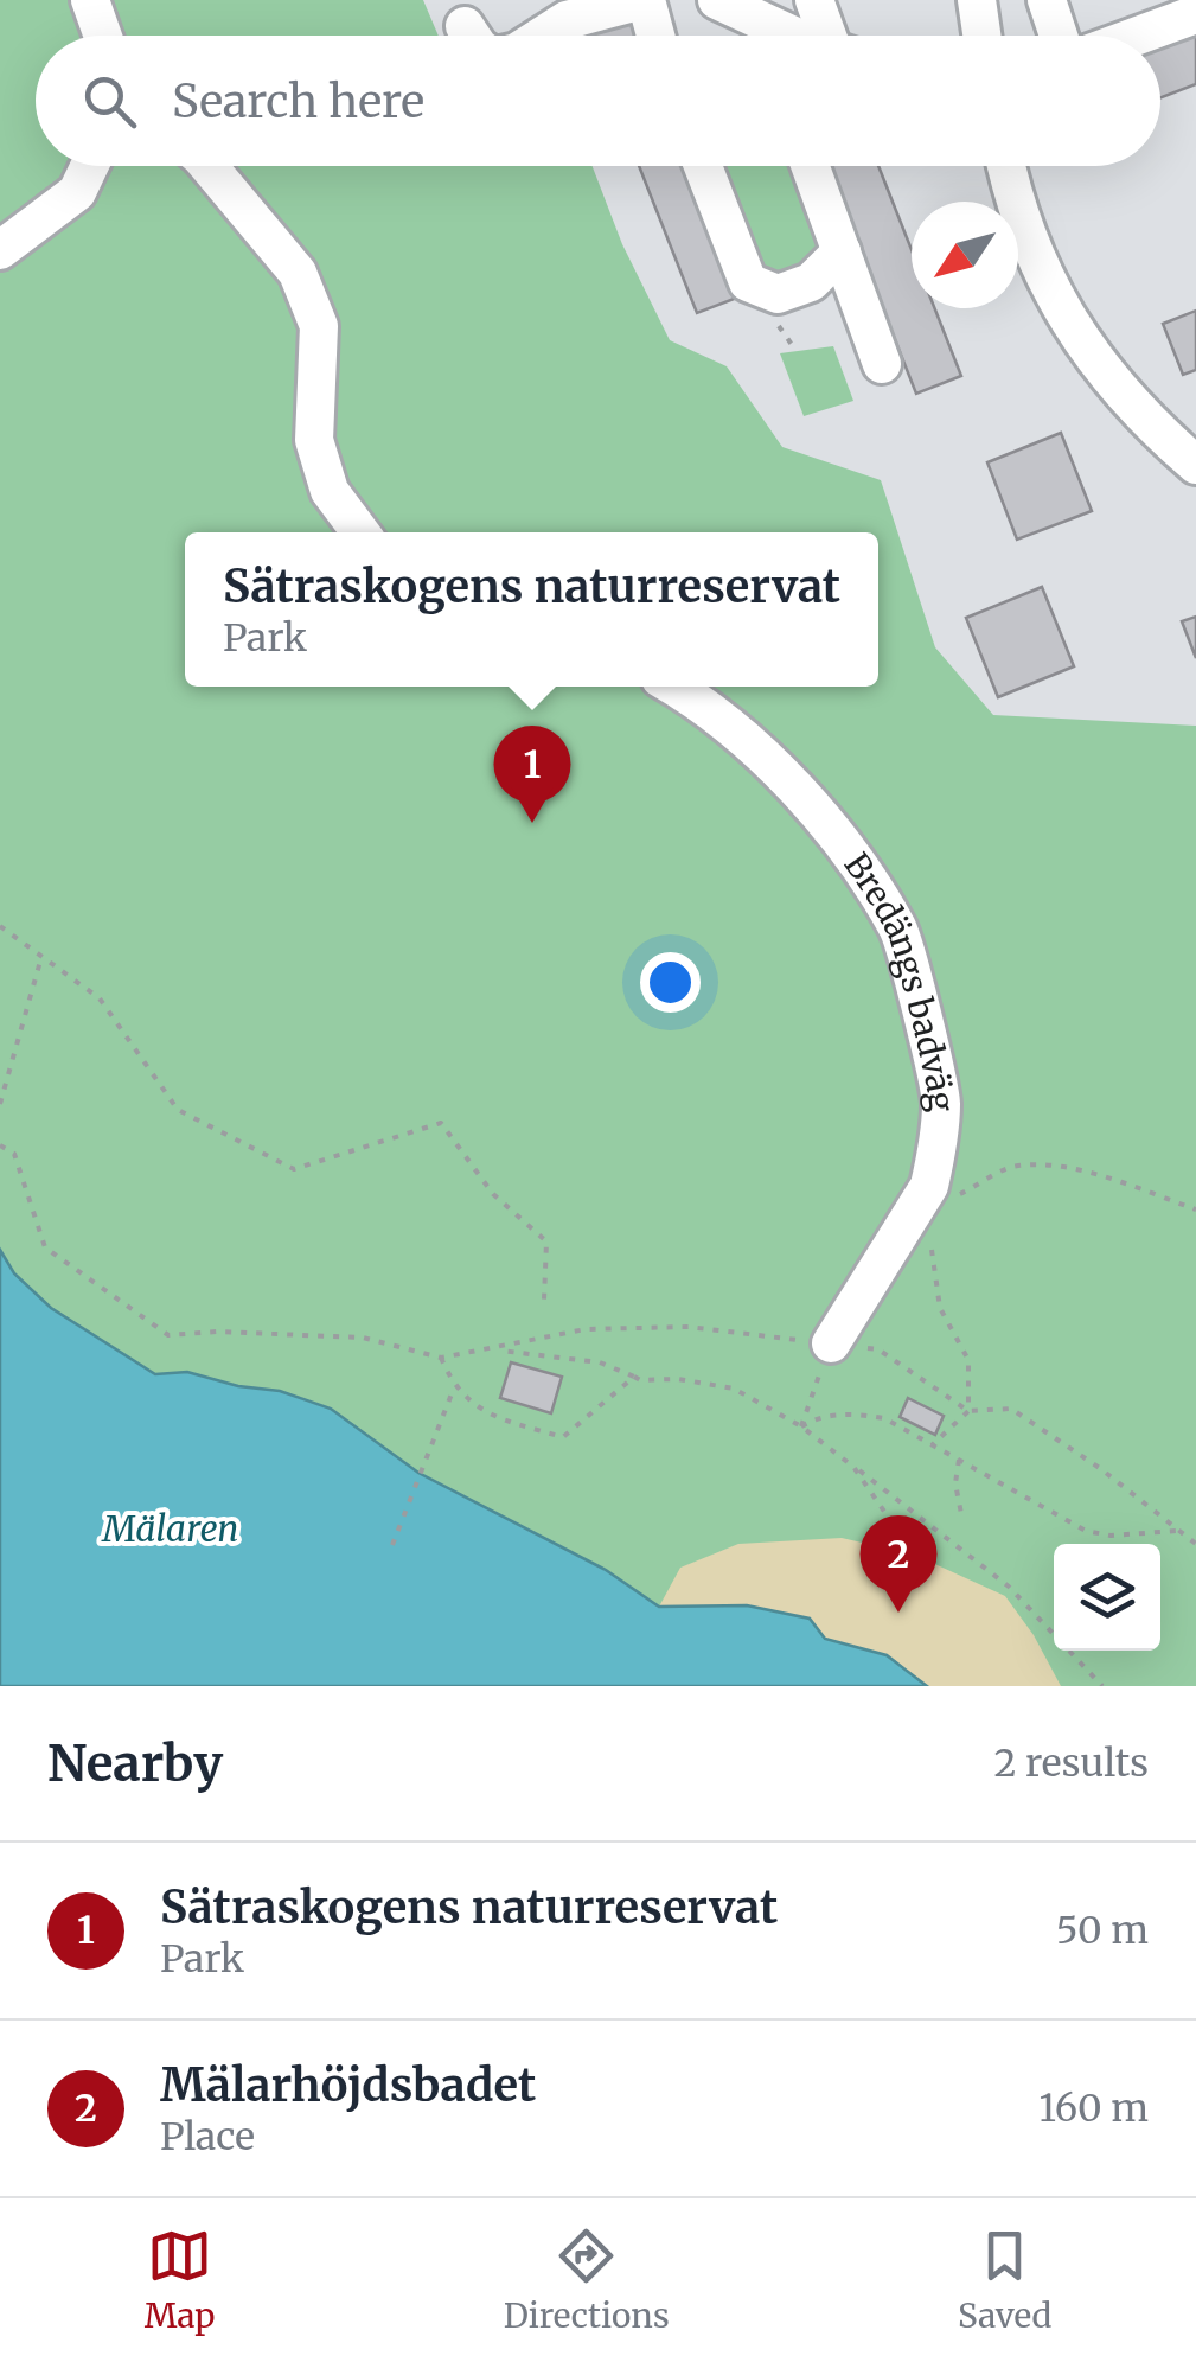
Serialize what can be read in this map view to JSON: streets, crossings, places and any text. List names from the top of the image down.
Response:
{
  "streets": {
    "street": ["Bredängs badväg"]
  },
  "water": ["Mälaren"],
  "north": "bottom left",
  "page": {
    "search": "Search here",
    "popup": ["Sätraskogens naturreservat", "Park"],
    "pins": ["1", "2"],
    "heading": ["Nearby", "2 results"],
    "list": [
      {
        "mark": "1",
        "name": "Sätraskogens naturreservat",
        "note": "Park",
        "value": "50 m"
      },
      {
        "mark": "2",
        "name": "Mälarhöjdsbadet",
        "note": "Place",
        "value": "160 m"
      }
    ],
    "nav": ["Map", "Directions", "Saved"]
  }
}
